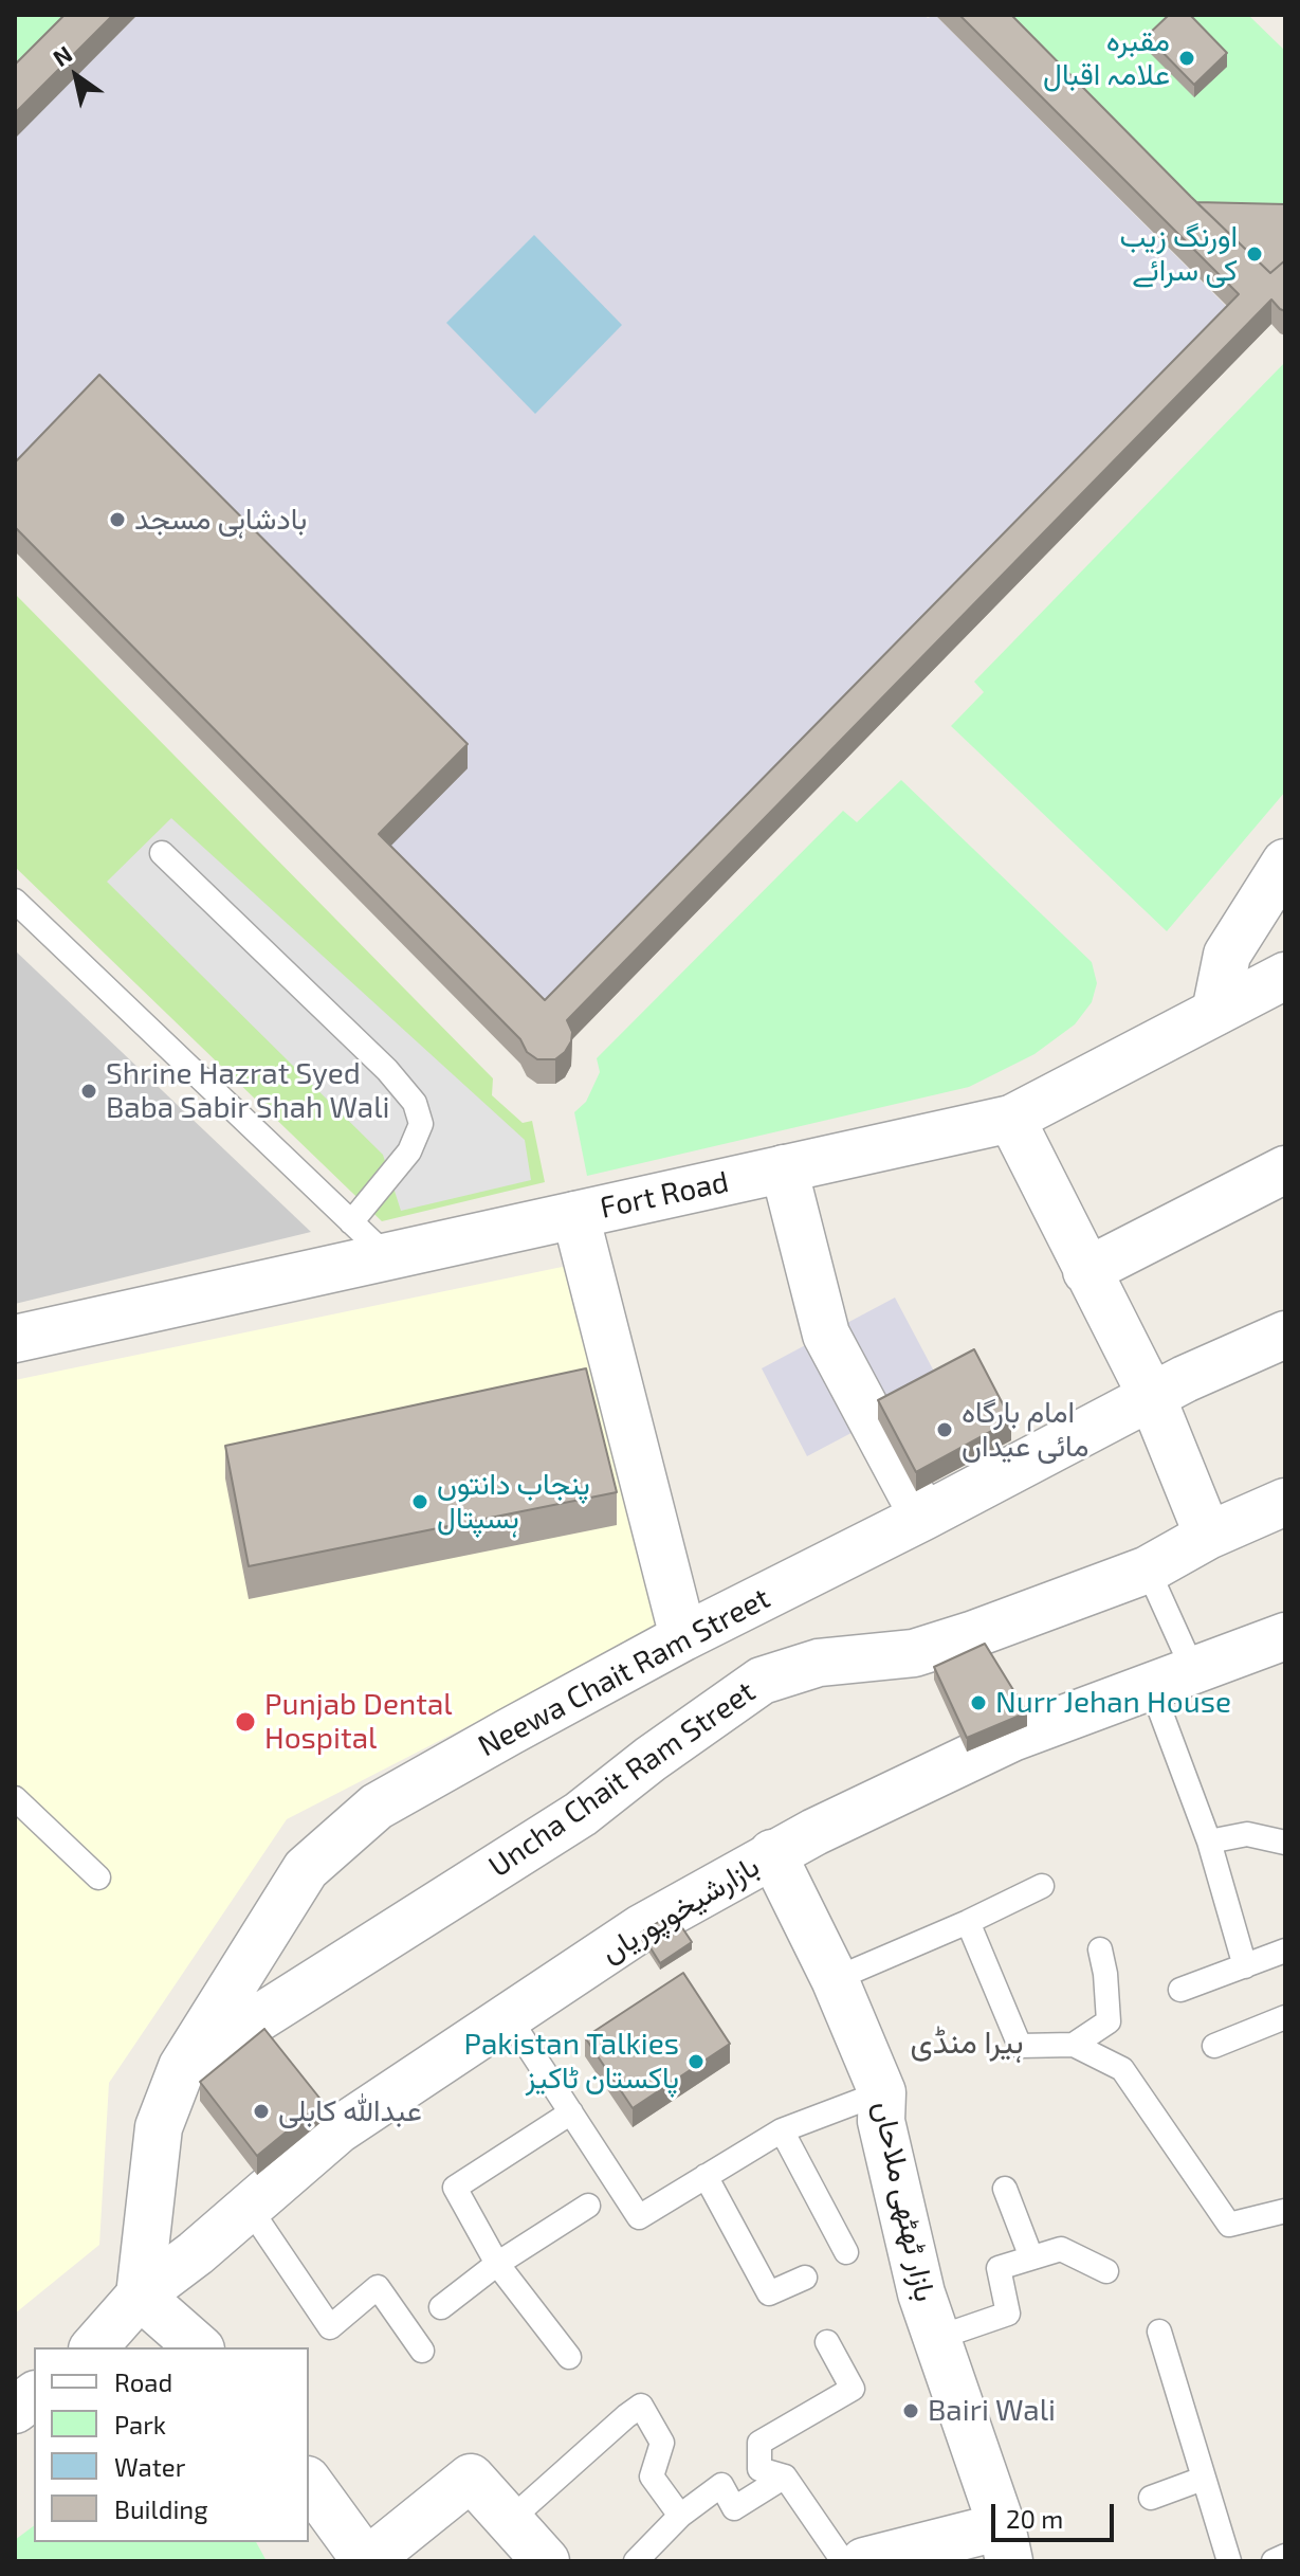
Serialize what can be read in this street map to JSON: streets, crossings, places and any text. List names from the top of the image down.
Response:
{
  "streets": {
    "street": [
      "Fort Road",
      "Neewa Chait Ram Street",
      "Uncha Chait Ram Street",
      "بازارشیخوپوریاں",
      "بازار ٹھٹھی ملاحاں"
    ]
  },
  "crossings": [
    ["Neewa Chait Ram Street", "Uncha Chait Ram Street"],
    ["Neewa Chait Ram Street", "بازارشیخوپوریاں"],
    ["بازارشیخوپوریاں", "بازار ٹھٹھی ملاحاں"]
  ],
  "districts": ["ہیرا منڈی"],
  "places": [
    "مقبرہ علامہ اقبال",
    "اورنگ زیب کی سرائے",
    "بادشاہی مسجد",
    "Shrine Hazrat Syed Baba Sabir Shah Wali",
    "امام بارگاہ مائی عیداں",
    "پنجاب دانتوں ہسپتال",
    "Nurr Jehan House",
    "Punjab Dental Hospital",
    "Pakistan Talkies پاکستان ٹاکیز",
    "عبدﷲ کابلی",
    "Bairi Wali"
  ],
  "legend": [
    "Road",
    "Park",
    "Water",
    "Building"
  ],
  "scale_bar": "20 m",
  "north": "top left"
}
